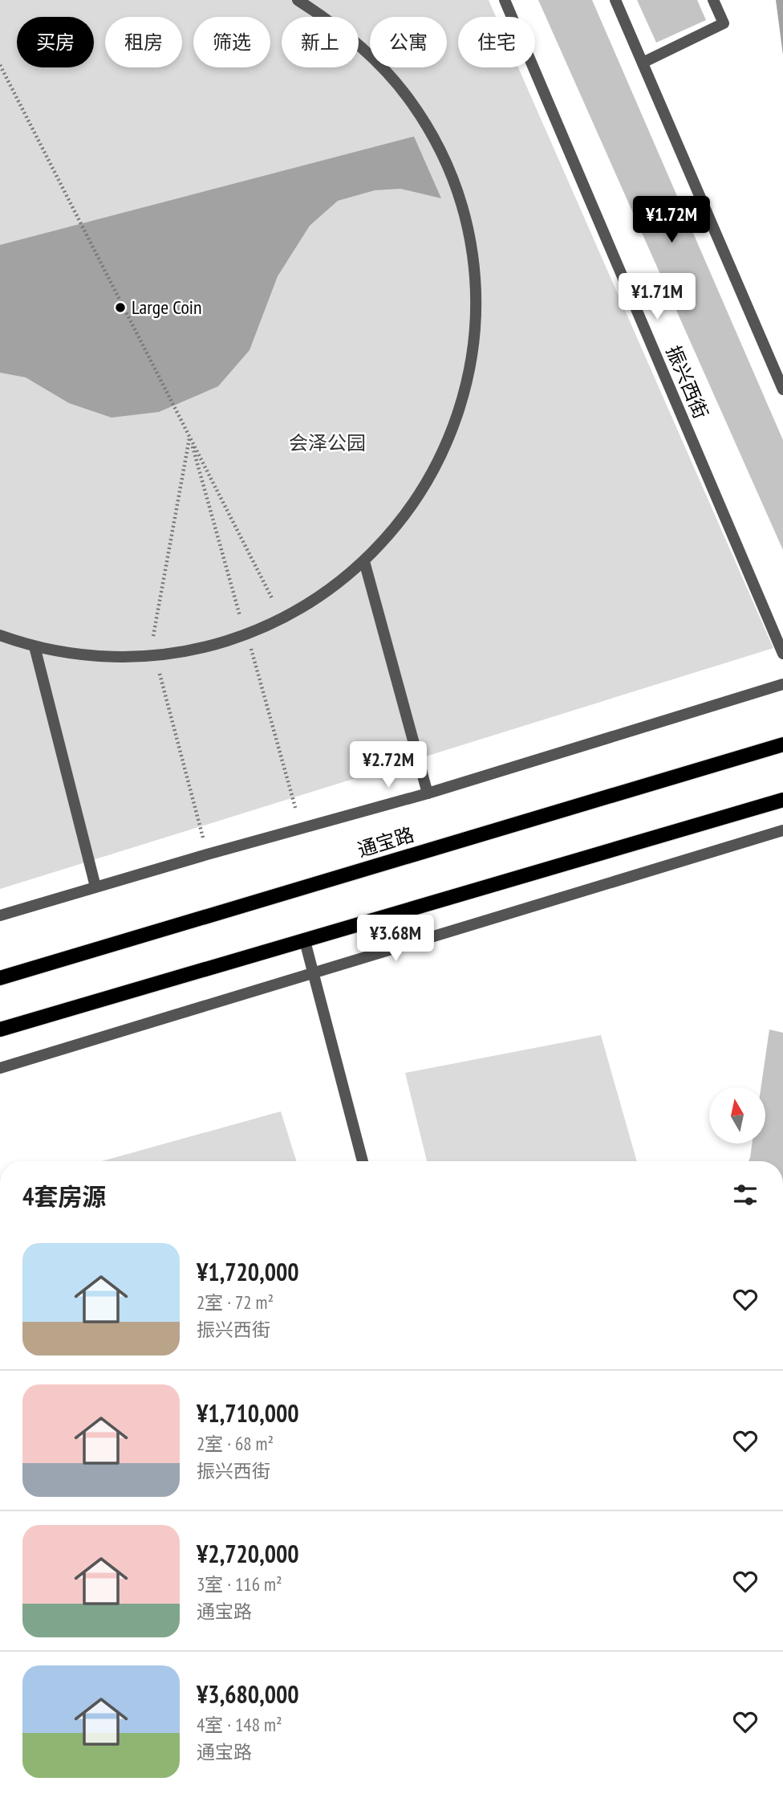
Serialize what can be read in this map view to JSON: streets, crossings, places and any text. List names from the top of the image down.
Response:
{
  "streets": {
    "main road": ["通宝路"],
    "street": ["振兴西街"]
  },
  "parks": ["会泽公园"],
  "places": ["Large Coin"],
  "north": "top",
  "page": {
    "chip": [
      "买房",
      "租房",
      "筛选",
      "新上",
      "公寓",
      "住宅"
    ],
    "price": [
      "¥1.72M",
      "¥1.71M",
      "¥2.72M",
      "¥3.68M"
    ],
    "heading": "4套房源",
    "list": [
      {
        "name": "¥1,720,000",
        "note": "2室 · 72 m² · 振兴西街"
      },
      {
        "name": "¥1,710,000",
        "note": "2室 · 68 m² · 振兴西街"
      },
      {
        "name": "¥2,720,000",
        "note": "3室 · 116 m² · 通宝路"
      },
      {
        "name": "¥3,680,000",
        "note": "4室 · 148 m² · 通宝路"
      }
    ]
  }
}
